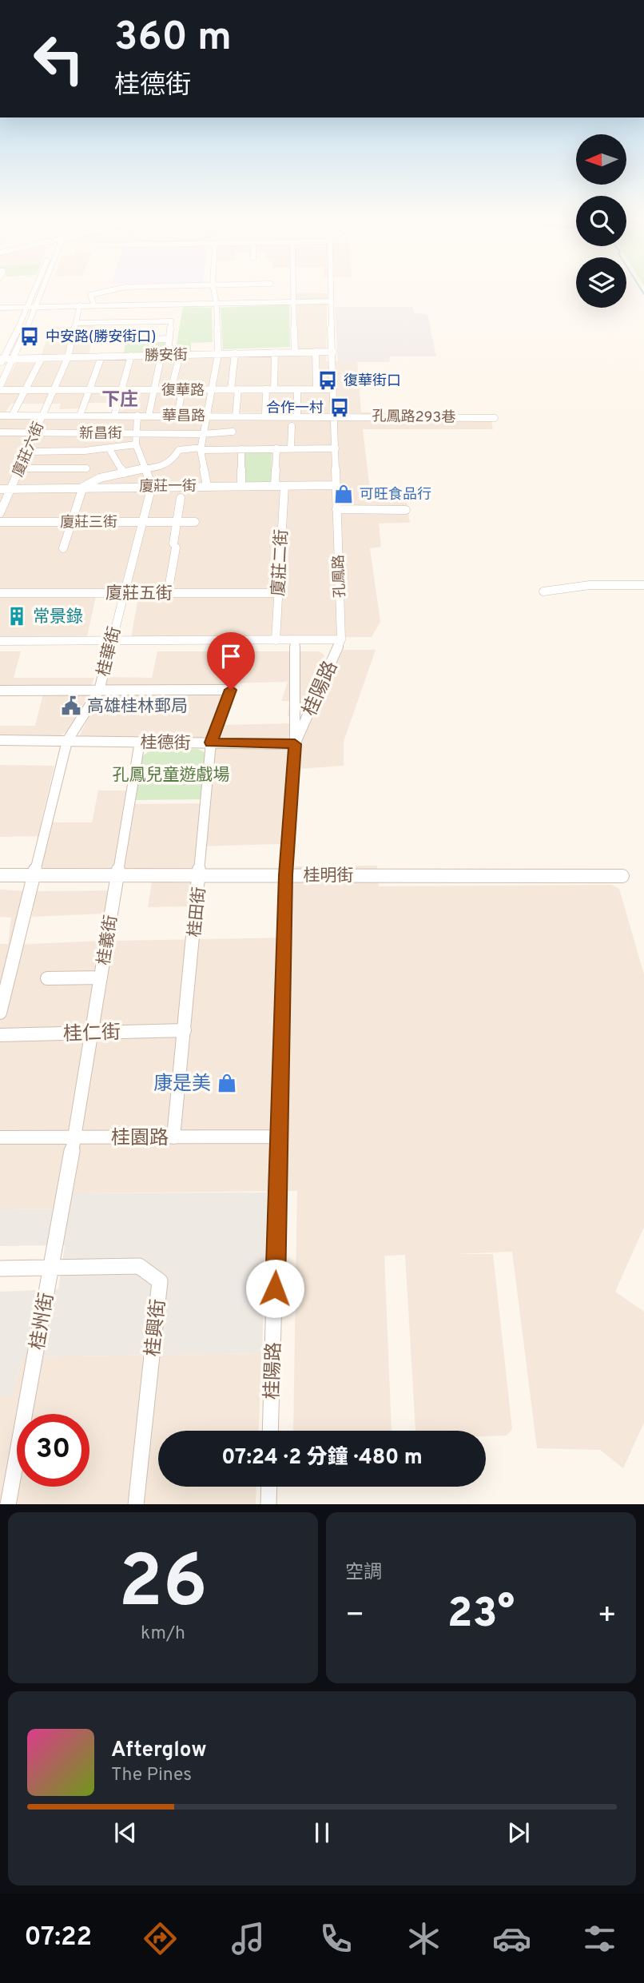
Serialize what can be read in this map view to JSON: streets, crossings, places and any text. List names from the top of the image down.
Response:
{
  "streets": {
    "street": [
      "勝安街",
      "復華路",
      "華昌路",
      "孔鳳路293巷",
      "新昌街",
      "廈莊六街",
      "廈莊一街",
      "廈莊三街",
      "廈莊二街",
      "孔鳳路",
      "廈莊五街",
      "桂華街",
      "桂陽路",
      "桂德街",
      "桂明街",
      "桂田街",
      "桂義街",
      "桂仁街",
      "桂園路",
      "桂州街",
      "桂興街"
    ]
  },
  "crossings": [
    ["勝安街", "廈莊六街"],
    ["勝安街", "孔鳳路"],
    ["復華路", "廈莊六街"],
    ["復華路", "孔鳳路"],
    ["華昌路", "孔鳳路293巷"],
    ["華昌路", "廈莊六街"],
    ["華昌路", "孔鳳路"],
    ["孔鳳路293巷", "孔鳳路"],
    ["新昌街", "廈莊六街"],
    ["廈莊六街", "廈莊一街"],
    ["廈莊一街", "廈莊二街"],
    ["廈莊一街", "孔鳳路"],
    ["廈莊一街", "桂華街"],
    ["廈莊三街", "桂華街"],
    ["廈莊二街", "廈莊五街"],
    ["孔鳳路", "桂陽路"],
    ["廈莊五街", "桂華街"],
    ["桂華街", "桂德街"],
    ["桂華街", "桂明街"],
    ["桂華街", "桂田街"],
    ["桂陽路", "桂德街"],
    ["桂陽路", "桂明街"],
    ["桂陽路", "桂園路"],
    ["桂德街", "桂田街"],
    ["桂德街", "桂義街"],
    ["桂明街", "桂田街"],
    ["桂明街", "桂義街"],
    ["桂田街", "桂仁街"],
    ["桂田街", "桂園路"],
    ["桂義街", "桂仁街"],
    ["桂義街", "桂園路"],
    ["桂義街", "桂州街"],
    ["桂園路", "桂州街"],
    ["桂州街", "桂興街"]
  ],
  "districts": ["下庄"],
  "parks": ["孔鳳兒童遊戲場"],
  "places": {
    "bus stop": ["中安路(勝安街口)", "復華街口", "合作一村"],
    "shop": ["可旺食品行", "康是美"],
    "building": ["常景錄"],
    "public building": ["高雄桂林郵局"]
  },
  "north": "left",
  "page": {
    "turn": ["360 m", "桂德街"],
    "limit": "30",
    "trip": "07:24 · 2 分鐘 · 480 m",
    "tile": [
      ["26", "km/h"],
      "空調"
    ],
    "heat": ["−", "23°", "+"],
    "song": ["Afterglow", "The Pines"],
    "tabs": "07:22"
  }
}
